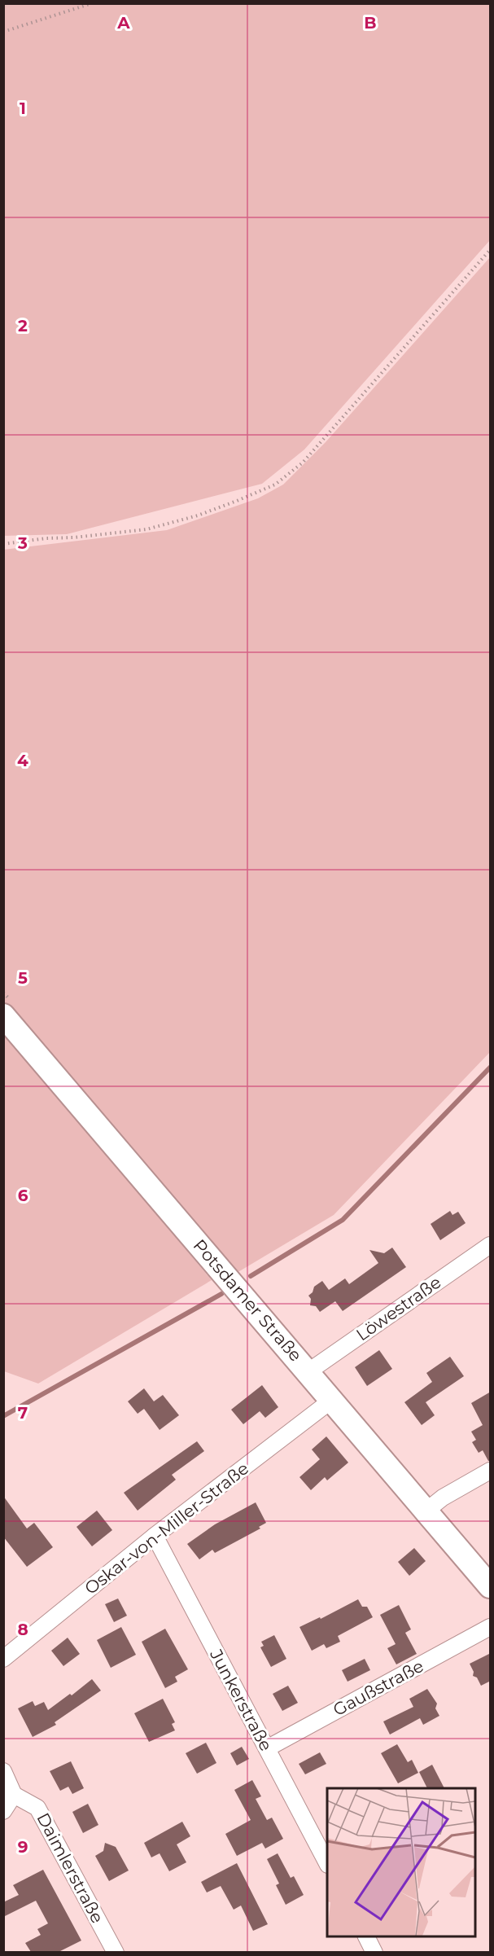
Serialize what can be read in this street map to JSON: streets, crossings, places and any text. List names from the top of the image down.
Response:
{
  "streets": {
    "street": [
      "Potsdamer Straße",
      "Löwestraße",
      "Oskar-von-Miller-Straße",
      "Gaußstraße",
      "Junkerstraße",
      "Daimlerstraße"
    ]
  },
  "crossings": [
    ["Potsdamer Straße", "Löwestraße"],
    ["Potsdamer Straße", "Oskar-von-Miller-Straße"],
    ["Oskar-von-Miller-Straße", "Junkerstraße"],
    ["Gaußstraße", "Junkerstraße"]
  ],
  "grid": {
    "columns": ["A", "B"],
    "rows": [
      "1",
      "2",
      "3",
      "4",
      "5",
      "6",
      "7",
      "8",
      "9"
    ]
  }
}
